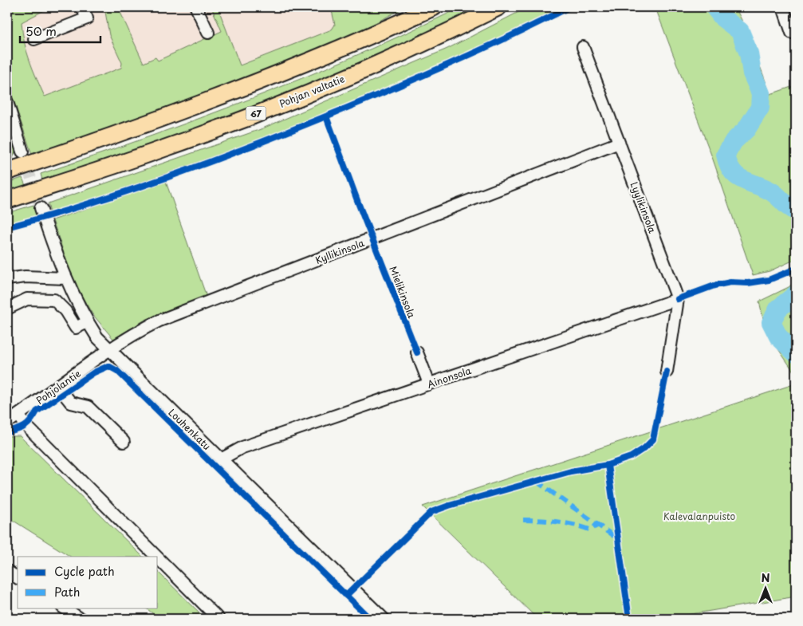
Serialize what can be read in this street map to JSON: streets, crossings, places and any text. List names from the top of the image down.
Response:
{
  "streets": {
    "highway": ["Pohjan valtatie", "67"],
    "street": [
      "Lyylikinsola",
      "Kyllikinsola",
      "Ainonsola",
      "Pohjolantie",
      "Louhenkatu"
    ],
    "cycle path": ["Mielikinsola"]
  },
  "crossings": [
    ["Lyylikinsola", "Kyllikinsola"],
    ["Lyylikinsola", "Ainonsola"],
    ["Kyllikinsola", "Pohjolantie"],
    ["Kyllikinsola", "Louhenkatu"],
    ["Ainonsola", "Louhenkatu"],
    ["Pohjolantie", "Louhenkatu"]
  ],
  "parks": ["Kalevalanpuisto"],
  "legend": ["Cycle path", "Path"],
  "scale_bar": "50 m",
  "north": "top"
}
